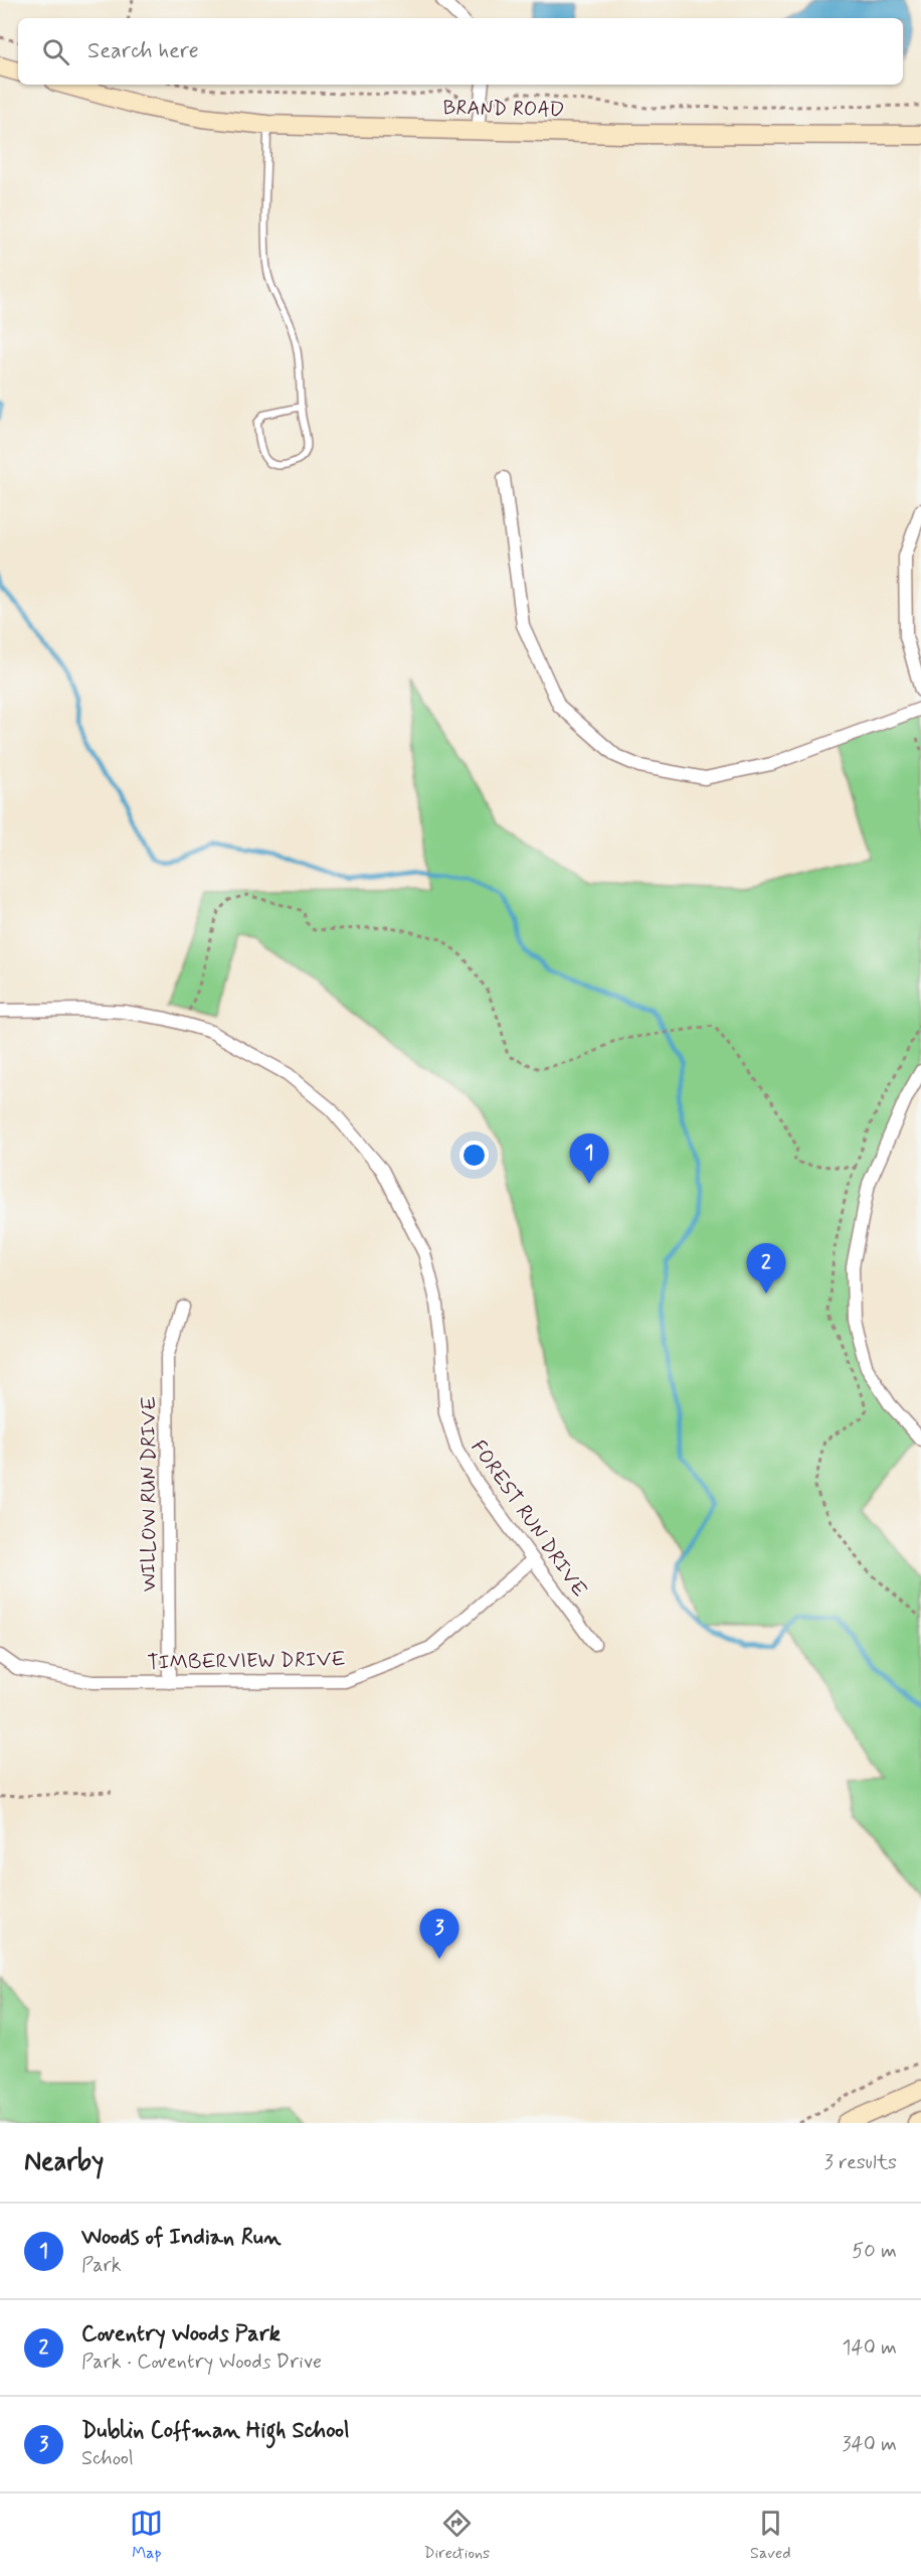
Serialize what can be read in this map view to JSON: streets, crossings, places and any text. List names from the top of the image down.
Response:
{
  "streets": {
    "main road": ["BRAND ROAD"],
    "street": ["WILLOW RUN DRIVE", "FOREST RUN DRIVE", "TIMBERVIEW DRIVE"]
  },
  "crossings": [
    ["WILLOW RUN DRIVE", "TIMBERVIEW DRIVE"],
    ["FOREST RUN DRIVE", "TIMBERVIEW DRIVE"]
  ],
  "page": {
    "search": "Search here",
    "pins": ["1", "2", "3"],
    "heading": ["Nearby", "3 results"],
    "list": [
      {
        "mark": "1",
        "name": "Woods of Indian Run",
        "note": "Park",
        "value": "50 m"
      },
      {
        "mark": "2",
        "name": "Coventry Woods Park",
        "note": "Park · Coventry Woods Drive",
        "value": "140 m"
      },
      {
        "mark": "3",
        "name": "Dublin Coffman High School",
        "note": "School",
        "value": "340 m"
      }
    ],
    "nav": ["Map", "Directions", "Saved"]
  }
}
